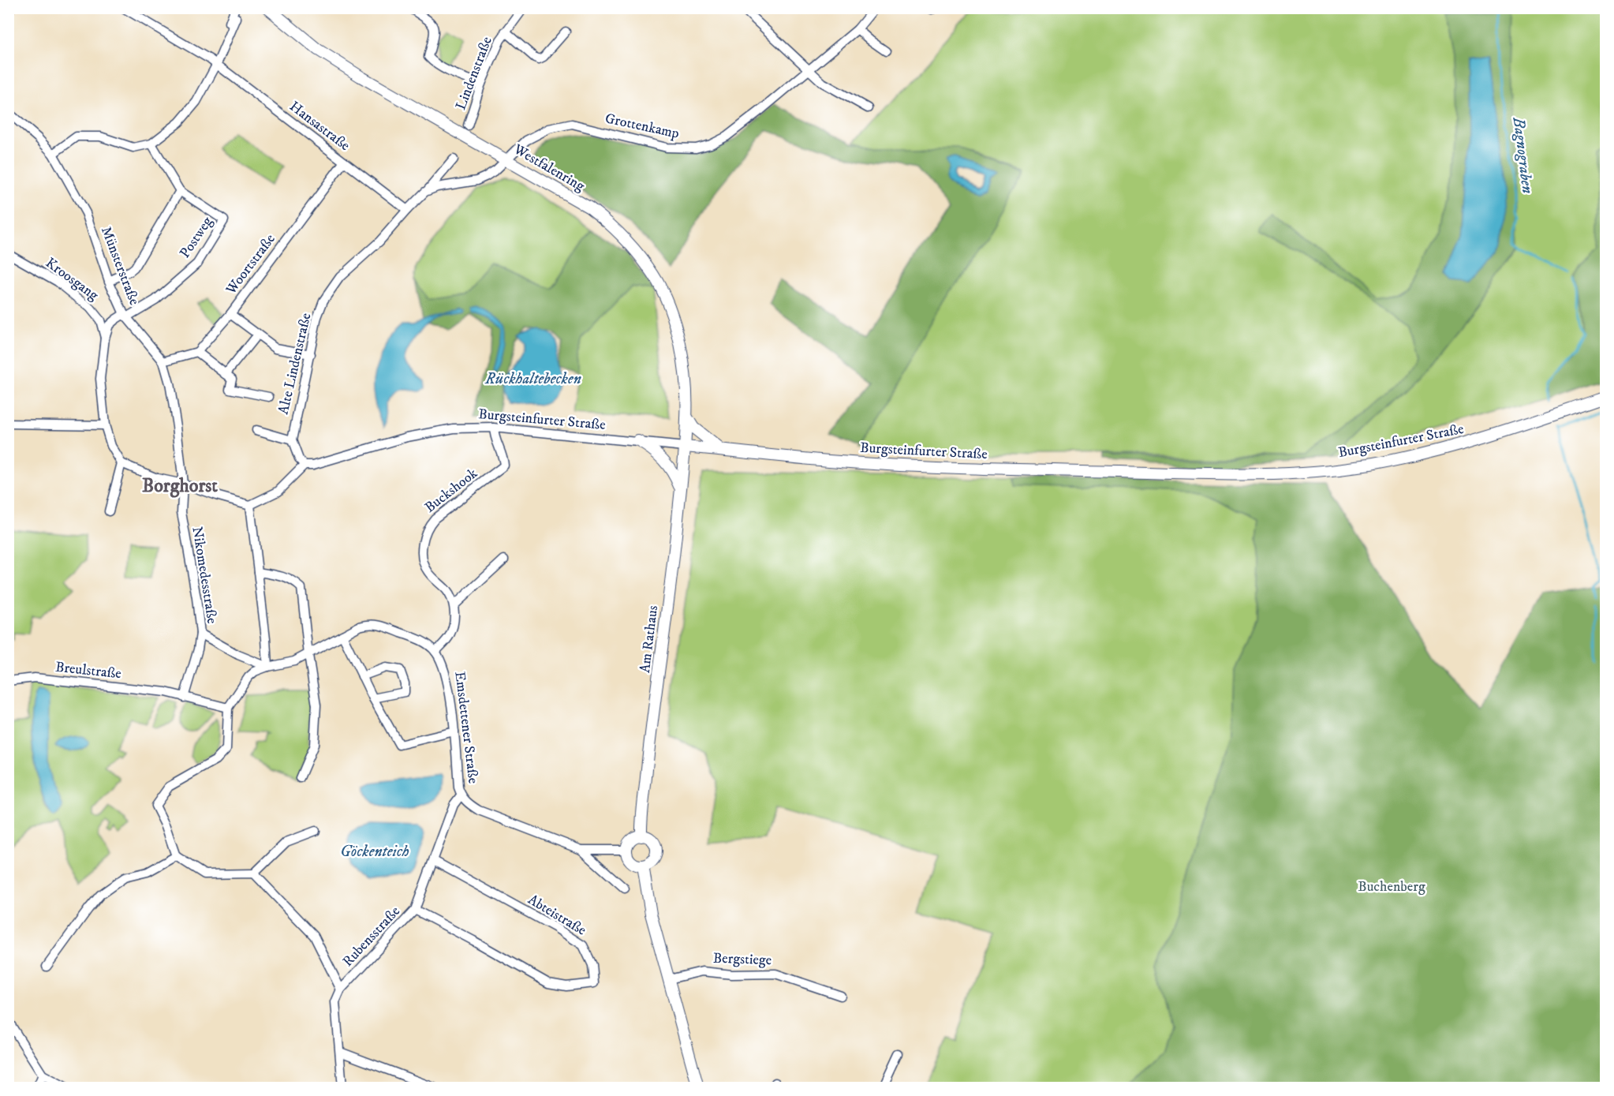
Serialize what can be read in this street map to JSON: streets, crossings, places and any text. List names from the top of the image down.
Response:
{
  "streets": {
    "main road": ["Westfalenring", "Burgsteinfurter Straße", "Am Rathaus"],
    "street": [
      "Lindenstraße",
      "Hansastraße",
      "Grottenkamp",
      "Postweg",
      "Woortstraße",
      "Münsterstraße",
      "Kroosgang",
      "Alte Lindenstraße",
      "Buckshook",
      "Nikomedesstraße",
      "Breulstraße",
      "Emsdettener Straße",
      "Abteistraße",
      "Rubensstraße",
      "Bergstiege"
    ]
  },
  "crossings": [
    ["Hansastraße", "Woortstraße"],
    ["Hansastraße", "Alte Lindenstraße"],
    ["Grottenkamp", "Westfalenring"],
    ["Grottenkamp", "Alte Lindenstraße"],
    ["Westfalenring", "Alte Lindenstraße"],
    ["Westfalenring", "Burgsteinfurter Straße"],
    ["Westfalenring", "Am Rathaus"],
    ["Postweg", "Münsterstraße"],
    ["Münsterstraße", "Nikomedesstraße"],
    ["Burgsteinfurter Straße", "Buckshook"],
    ["Burgsteinfurter Straße", "Am Rathaus"],
    ["Nikomedesstraße", "Breulstraße"],
    ["Am Rathaus", "Emsdettener Straße"],
    ["Emsdettener Straße", "Rubensstraße"],
    ["Abteistraße", "Rubensstraße"]
  ],
  "districts": ["Borghorst"],
  "water": ["Bagnograben", "Rückhaltebecken", "Göckenteich"],
  "parks": ["Buchenberg"]
}
